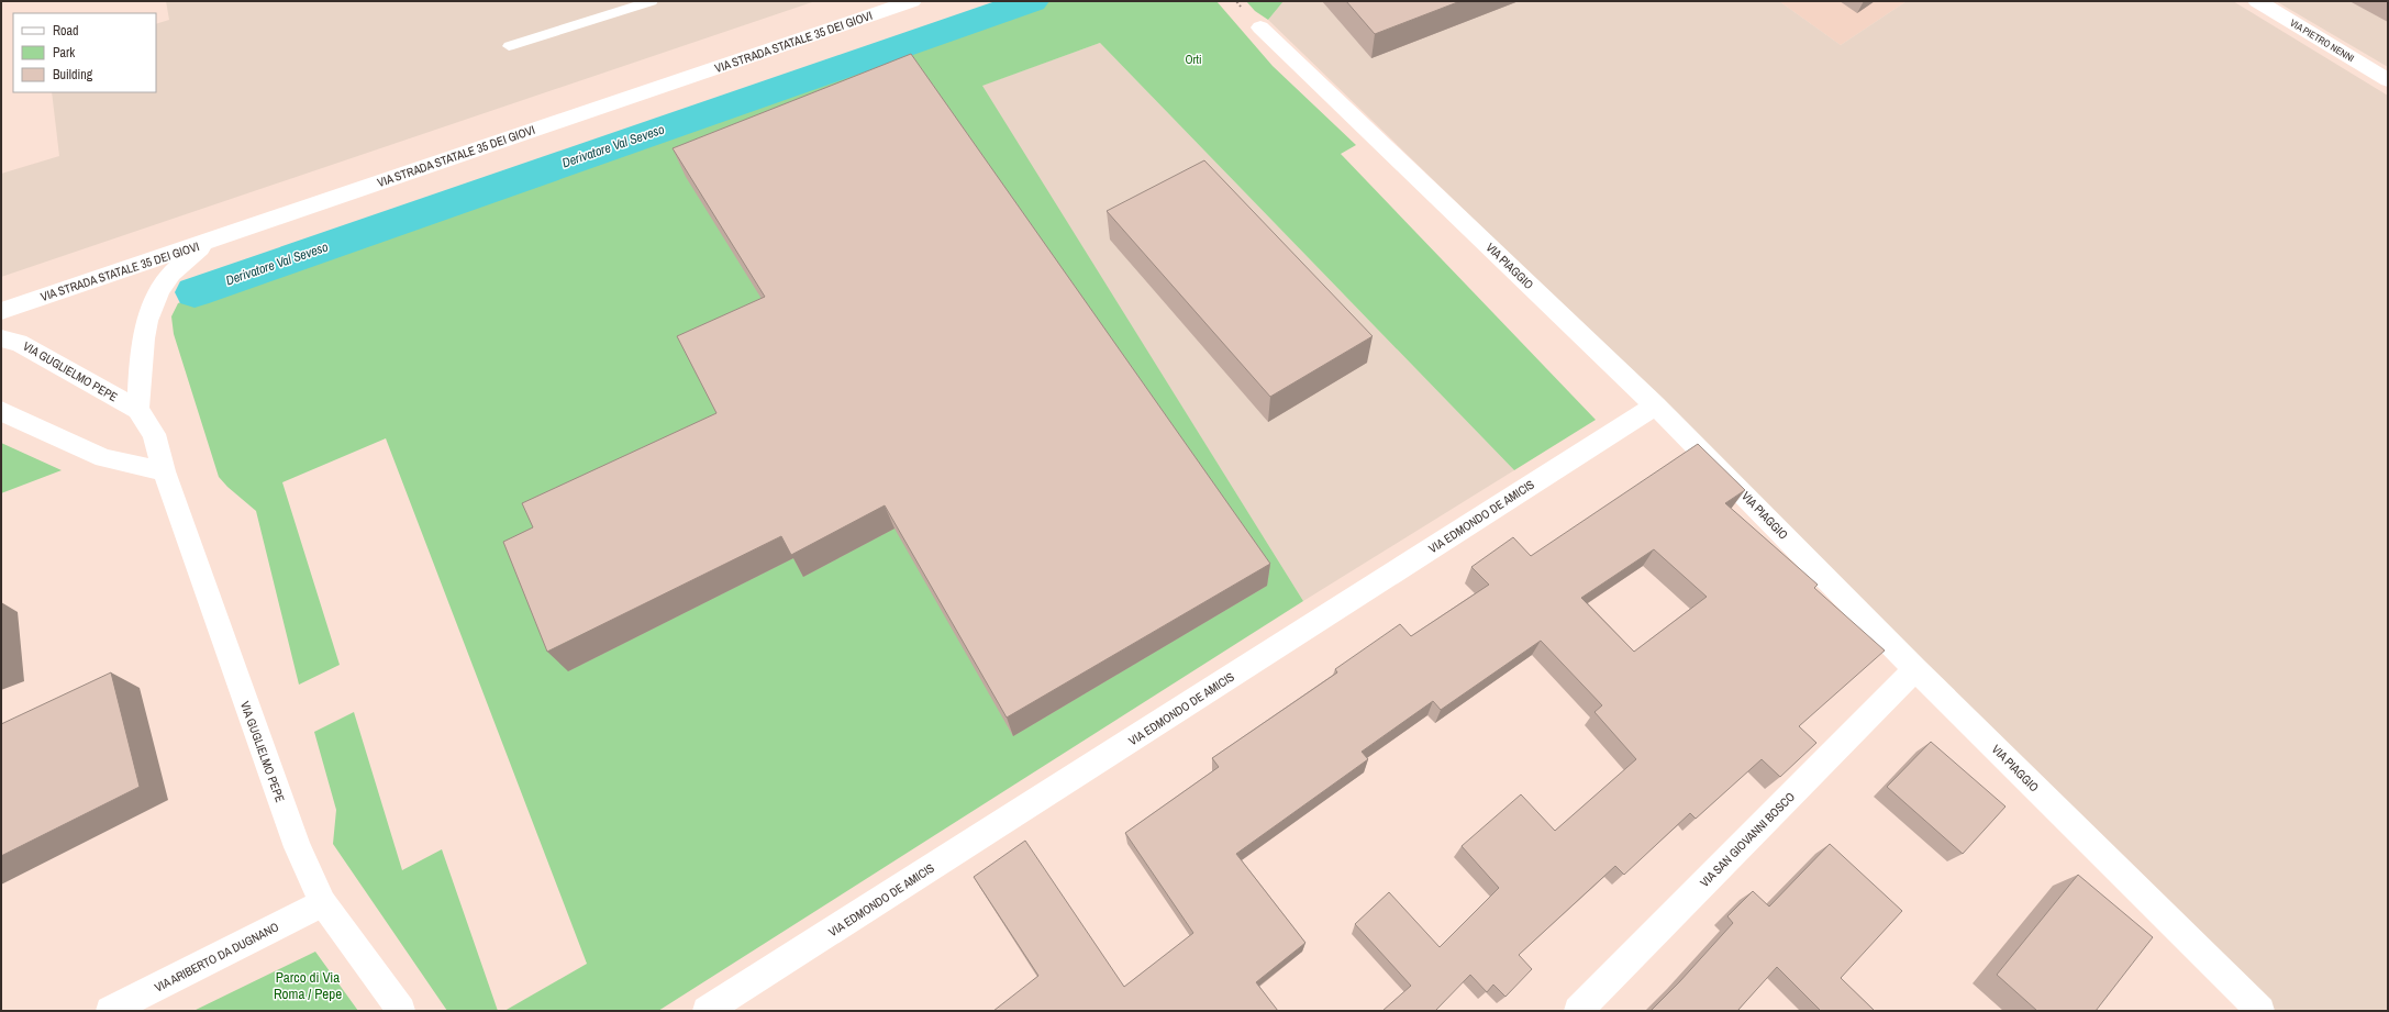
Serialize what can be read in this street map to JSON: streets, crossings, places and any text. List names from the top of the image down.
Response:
{
  "streets": {
    "street": [
      "VIA PIETRO NENNI",
      "VIA STRADA STATALE 35 DEI GIOVI",
      "VIA PIAGGIO",
      "VIA GUGLIELMO PEPE",
      "VIA EDMONDO DE AMICIS",
      "VIA SAN GIOVANNI BOSCO",
      "VIA ARIBERTO DA DUGNANO"
    ]
  },
  "crossings": [
    ["VIA PIAGGIO", "VIA EDMONDO DE AMICIS"],
    ["VIA PIAGGIO", "VIA SAN GIOVANNI BOSCO"],
    ["VIA GUGLIELMO PEPE", "VIA ARIBERTO DA DUGNANO"]
  ],
  "water": ["Derivatore Val Seveso"],
  "parks": ["Orti", "Parco di Via Roma / Pepe"],
  "legend": ["Road", "Park", "Building"]
}
